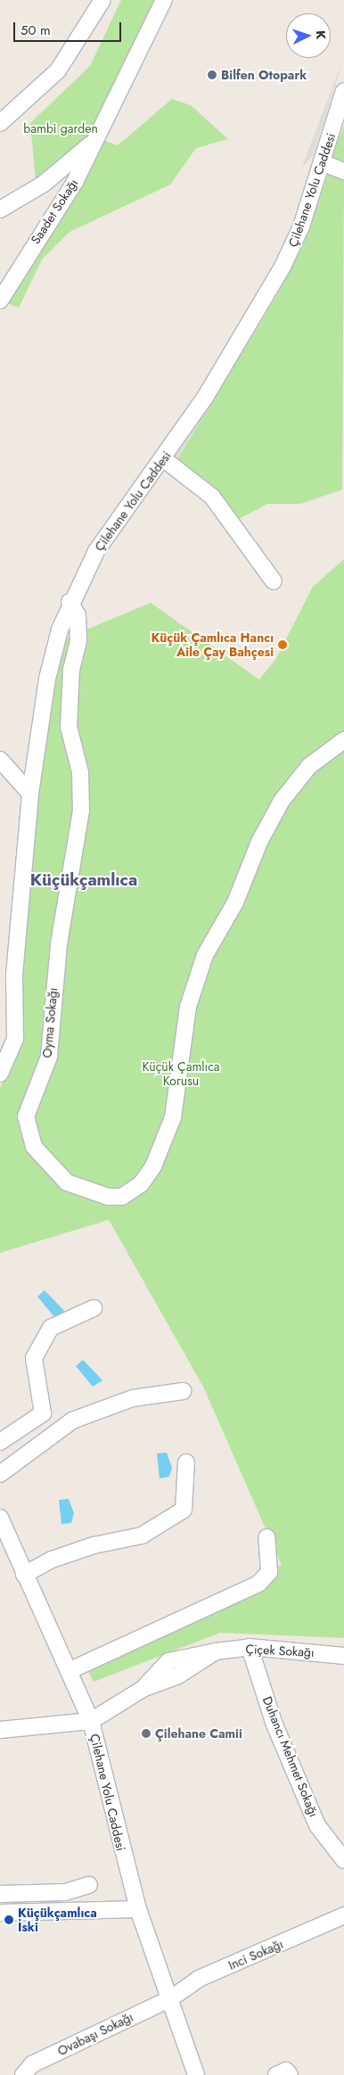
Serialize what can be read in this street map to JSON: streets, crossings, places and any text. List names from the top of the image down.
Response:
{
  "streets": {
    "street": [
      "Çilehane Yolu Caddesi",
      "Saadet Sokağı",
      "Oyma Sokağı",
      "Çiçek Sokağı",
      "Duhancı Mehmet Sokağı",
      "Inci Sokağı",
      "Ovabaşı Sokağı"
    ]
  },
  "crossings": [
    ["Çilehane Yolu Caddesi", "Oyma Sokağı"],
    ["Çilehane Yolu Caddesi", "Çiçek Sokağı"],
    ["Çilehane Yolu Caddesi", "Inci Sokağı"],
    ["Çilehane Yolu Caddesi", "Ovabaşı Sokağı"],
    ["Çiçek Sokağı", "Duhancı Mehmet Sokağı"],
    ["Inci Sokağı", "Ovabaşı Sokağı"]
  ],
  "districts": ["Küçükçamlıca"],
  "parks": ["bambi garden", "Küçük Çamlıca Korusu"],
  "places": [
    "Bilfen Otopark",
    "Küçük Çamlıca Hancı Aile Çay Bahçesi",
    "Çilehane Camii",
    "Küçükçamlıca İski"
  ],
  "scale_bar": "50 m",
  "north": "right"
}
